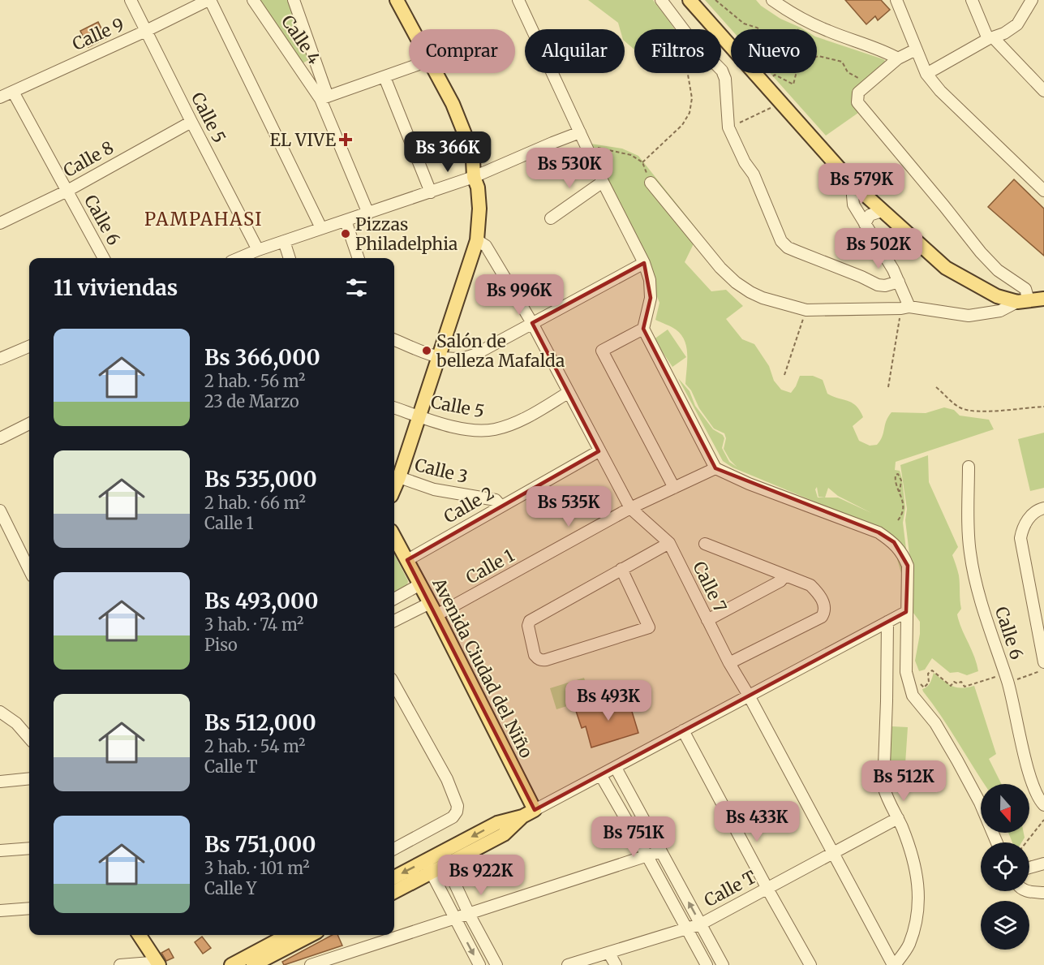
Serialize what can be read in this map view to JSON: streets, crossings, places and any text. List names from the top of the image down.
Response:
{
  "streets": {
    "main road": ["Avenida Ciudad del Niño"],
    "street": [
      "Calle 9",
      "Calle 4",
      "Calle 5",
      "Calle 8",
      "Calle 6",
      "Calle 3",
      "Calle 2",
      "Calle 1",
      "Calle 7",
      "Calle T"
    ]
  },
  "crossings": [
    ["Calle 9", "Calle 5"],
    ["Calle 9", "Calle 6"],
    ["Calle 5", "Calle 8"],
    ["Calle 5", "Calle 7"],
    ["Calle 8", "Calle 6"],
    ["Calle 3", "Calle 2"],
    ["Calle 2", "Calle 7"],
    ["Calle 2", "Avenida Ciudad del Niño"],
    ["Calle 1", "Calle 7"],
    ["Calle 1", "Avenida Ciudad del Niño"],
    ["Calle 7", "Calle T"]
  ],
  "districts": ["PAMPAHASI"],
  "places": {
    "health": ["EL VIVE"],
    "other": ["Pizzas Philadelphia", "Salón de belleza Mafalda"]
  },
  "north": "bottom",
  "page": {
    "chip": [
      "Comprar",
      "Alquilar",
      "Filtros",
      "Nuevo"
    ],
    "price": [
      "Bs 366K",
      "Bs 530K",
      "Bs 579K",
      "Bs 502K",
      "Bs 996K",
      "Bs 535K",
      "Bs 493K",
      "Bs 512K",
      "Bs 433K",
      "Bs 751K",
      "Bs 922K"
    ],
    "heading": "11 viviendas",
    "list": [
      {
        "name": "Bs 366,000",
        "note": "2 hab. · 56 m² · 23 de Marzo"
      },
      {
        "name": "Bs 535,000",
        "note": "2 hab. · 66 m² · Calle 1"
      },
      {
        "name": "Bs 493,000",
        "note": "3 hab. · 74 m² · Piso"
      },
      {
        "name": "Bs 512,000",
        "note": "2 hab. · 54 m² · Calle T"
      },
      {
        "name": "Bs 751,000",
        "note": "3 hab. · 101 m² · Calle Y"
      }
    ]
  }
}
